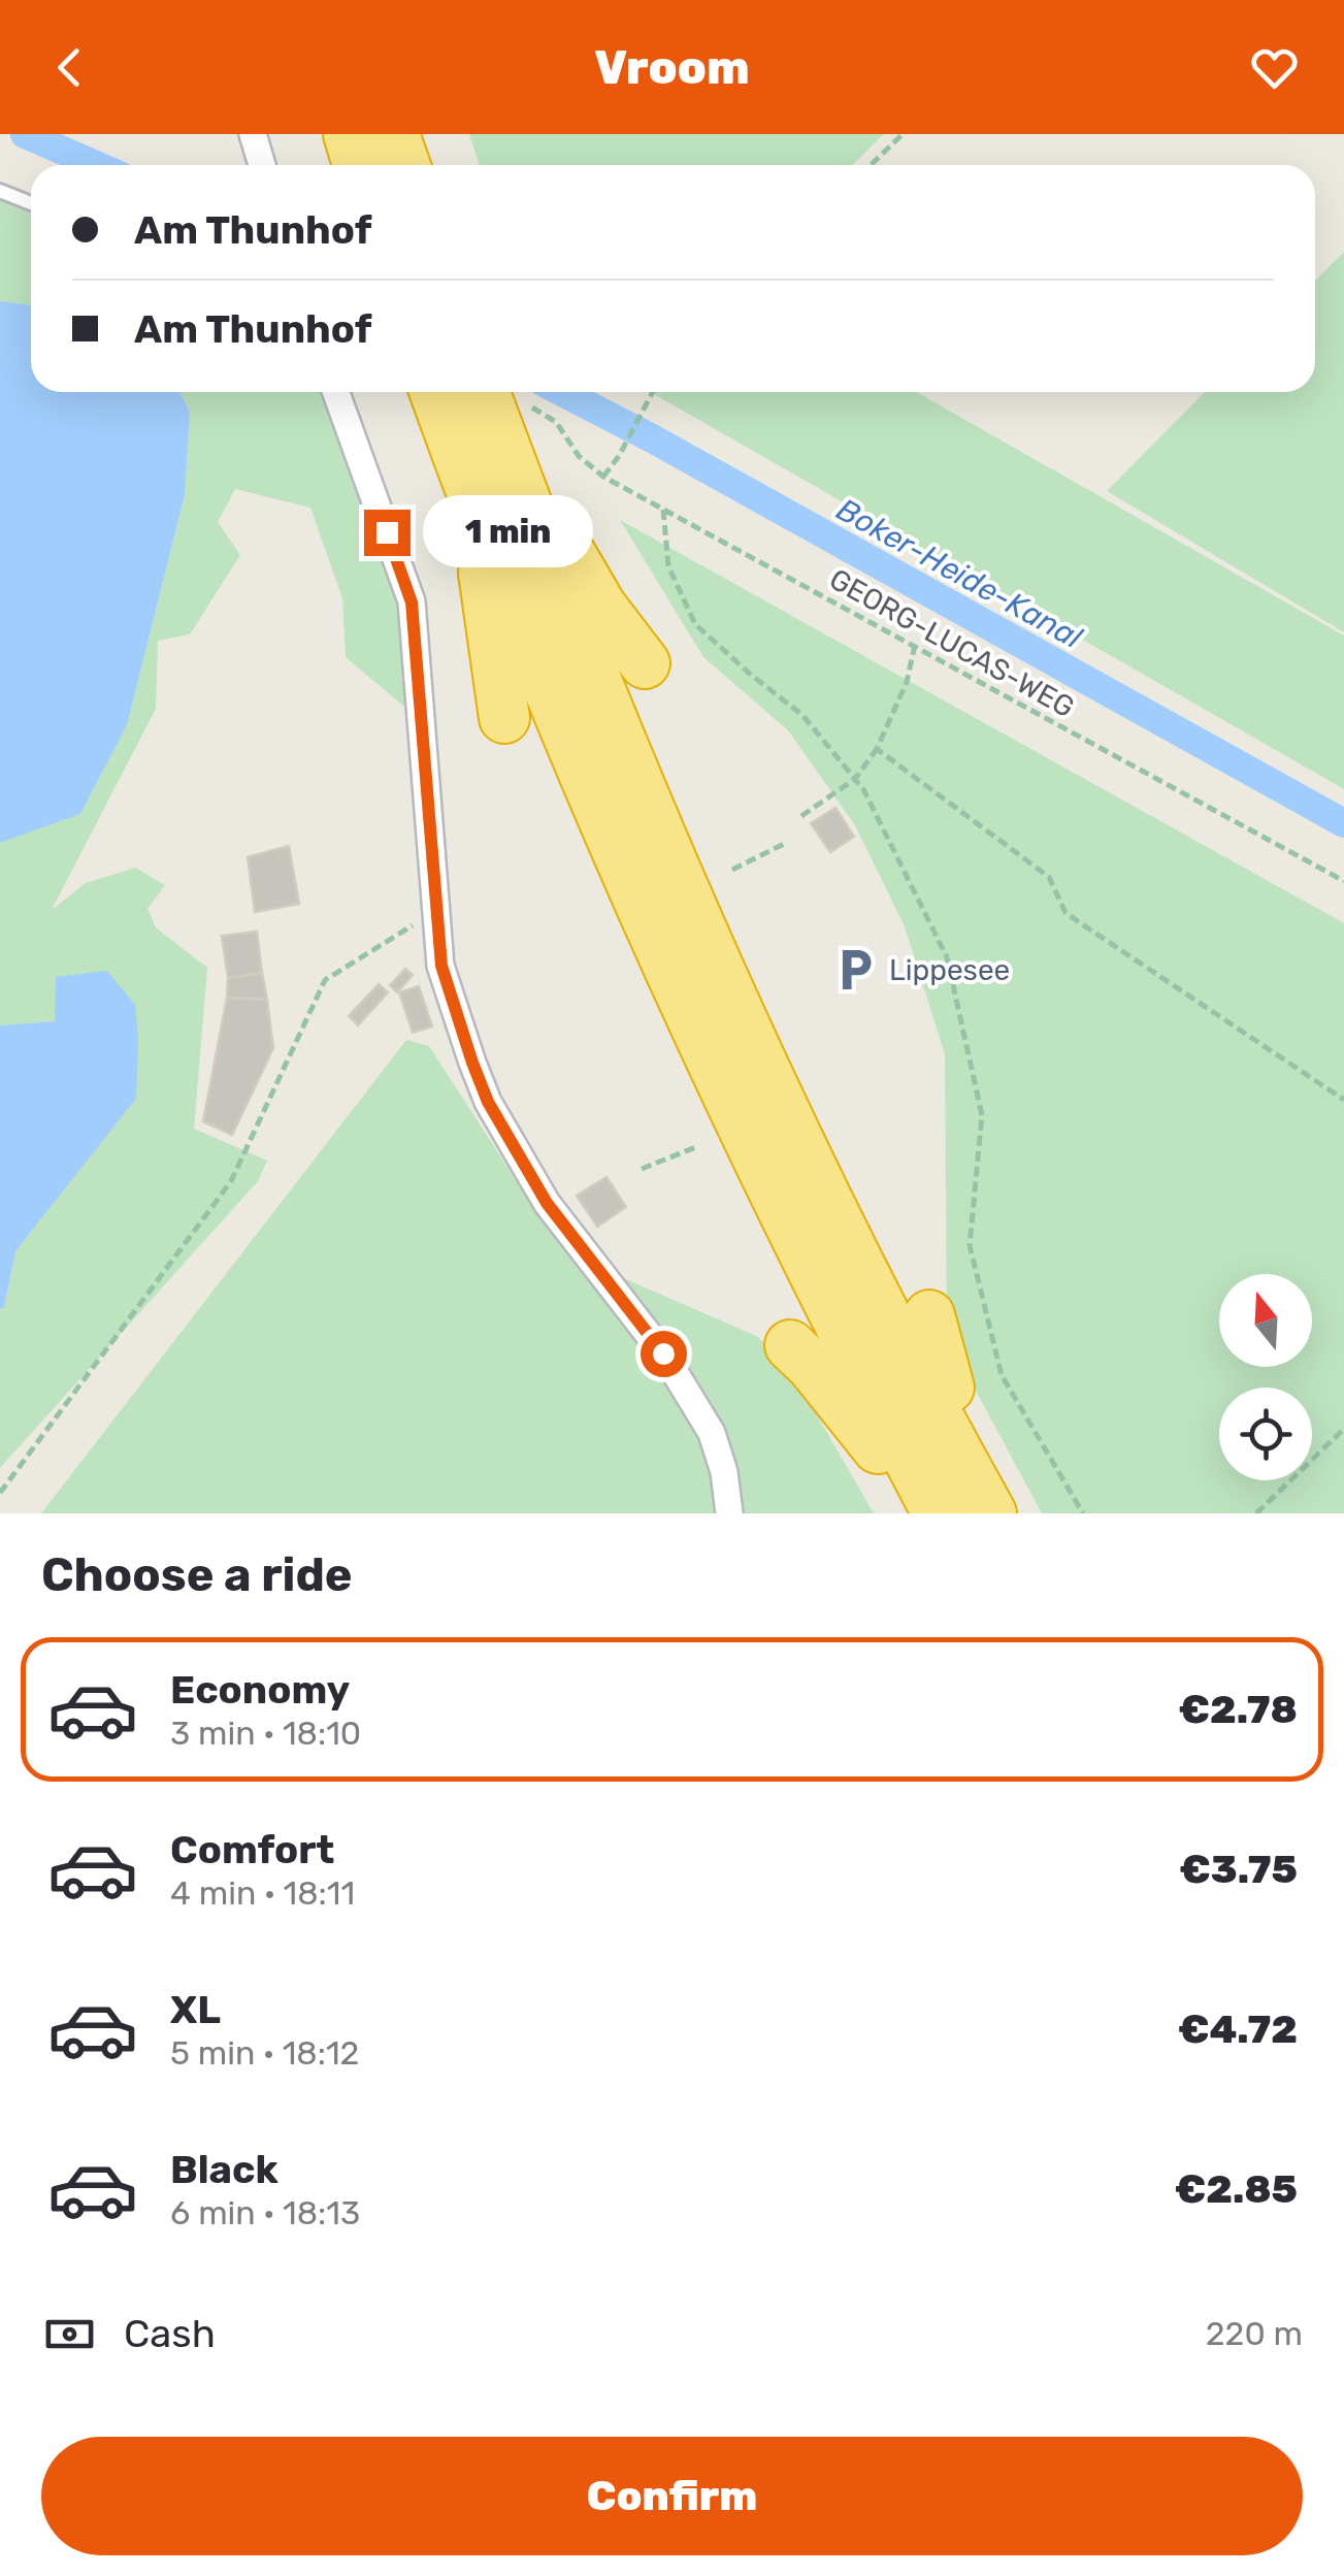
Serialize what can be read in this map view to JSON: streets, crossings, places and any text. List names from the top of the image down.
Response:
{
  "streets": {
    "path": ["GEORG-LUCAS-WEG"]
  },
  "water": ["Boker-Heide-Kanal"],
  "places": {
    "parking": ["Lippesee"]
  },
  "north": "top",
  "page": {
    "header": "Vroom",
    "banner": ["Am Thunhof", "Am Thunhof"],
    "bubble": "1 min",
    "heading": "Choose a ride",
    "list": [
      {
        "name": "Economy",
        "note": "3 min · 18:10",
        "value": "€2.78"
      },
      {
        "name": "Comfort",
        "note": "4 min · 18:11",
        "value": "€3.75"
      },
      {
        "name": "XL",
        "note": "5 min · 18:12",
        "value": "€4.72"
      },
      {
        "name": "Black",
        "note": "6 min · 18:13",
        "value": "€2.85"
      }
    ],
    "pay": ["Cash", "220 m"],
    "buttons": "Confirm"
  }
}
